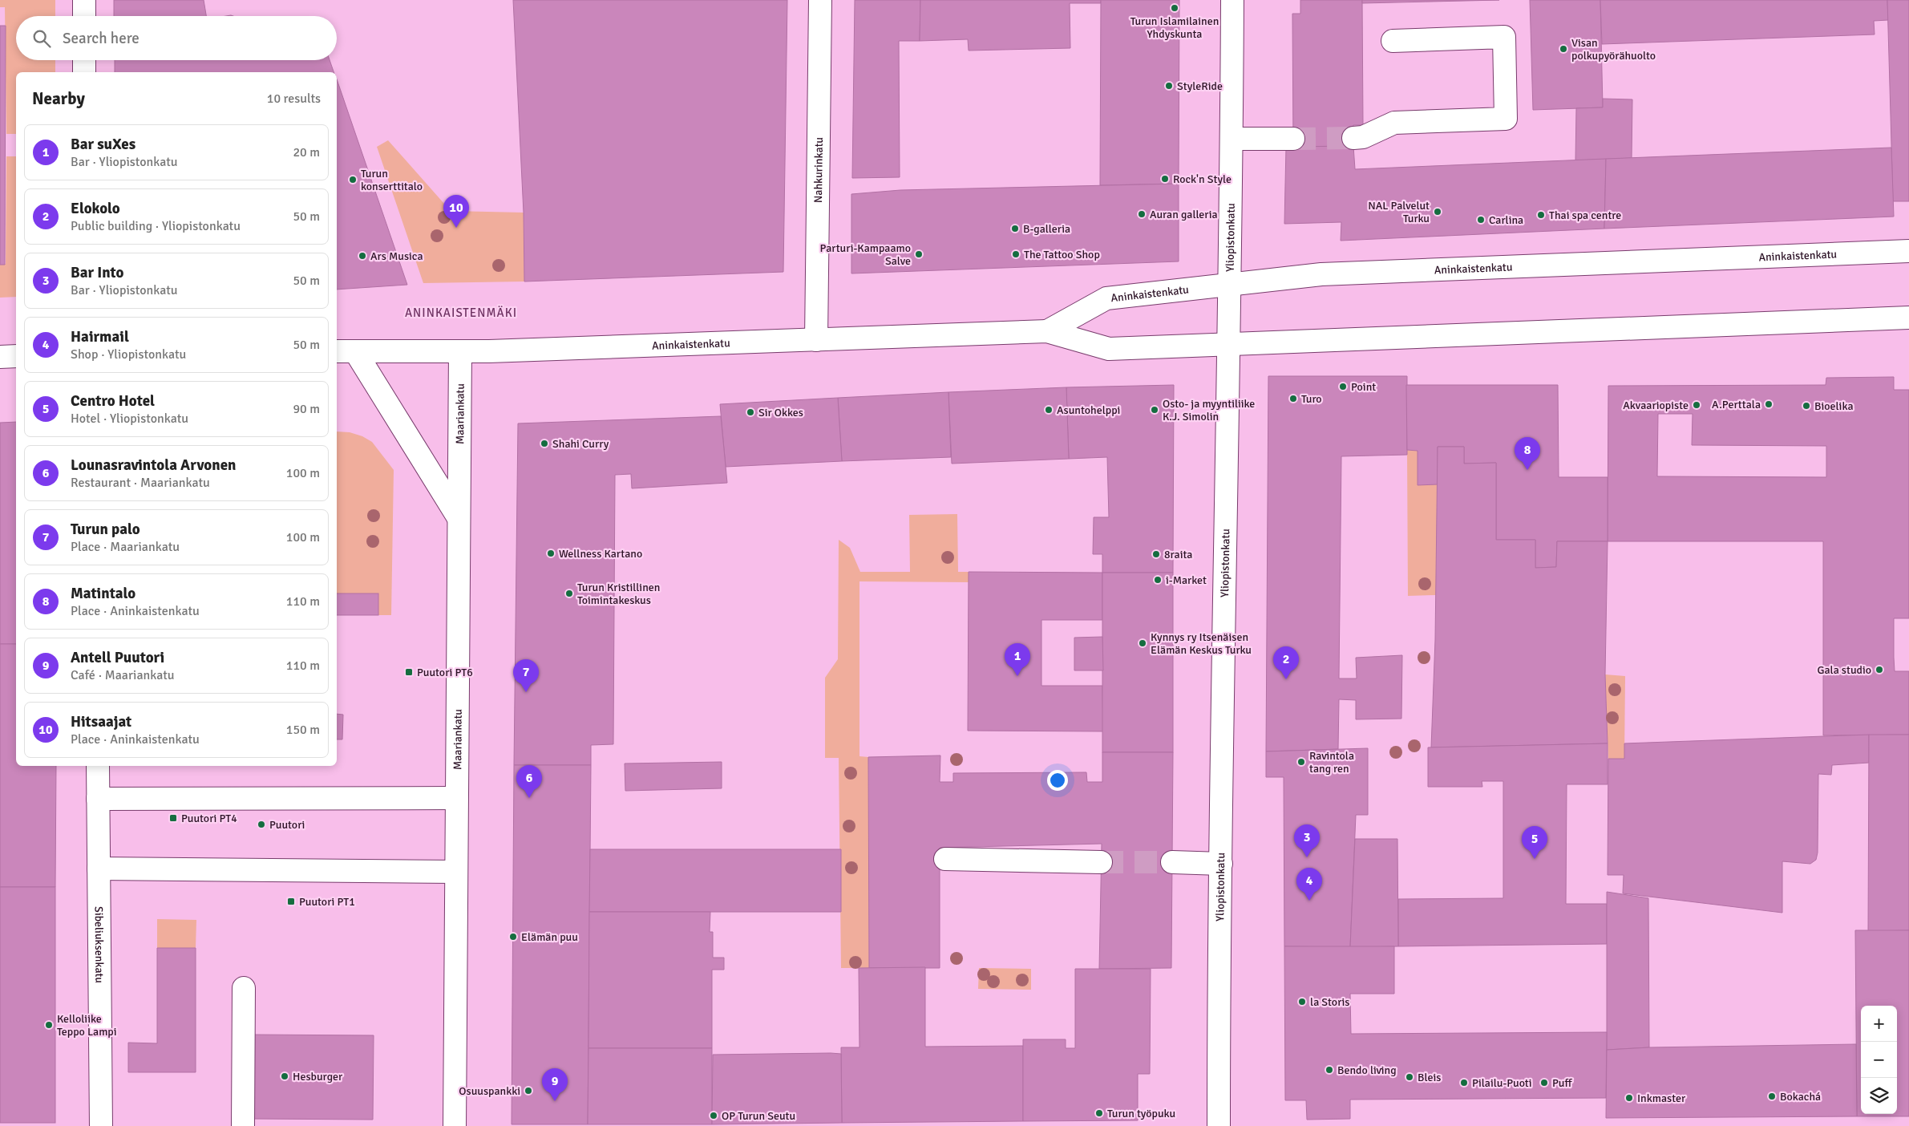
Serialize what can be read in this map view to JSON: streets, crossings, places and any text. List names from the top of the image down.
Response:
{
  "streets": {
    "street": [
      "Nahkurinkatu",
      "Yliopistonkatu",
      "Aninkaistenkatu",
      "Maariankatu",
      "Sibeliuksenkatu"
    ]
  },
  "crossings": [
    ["Nahkurinkatu", "Aninkaistenkatu"],
    ["Yliopistonkatu", "Aninkaistenkatu"],
    ["Aninkaistenkatu", "Maariankatu"]
  ],
  "districts": ["ANINKAISTENMÄKI"],
  "places": {
    "other": [
      "Turun Islamilainen Yhdyskunta",
      "Visan polkupyörähuolto",
      "StyleRide",
      "Rock'n Style",
      "Turun konserttitalo",
      "NAL Palvelut Turku",
      "Auran galleria",
      "Thai spa centre",
      "Carlina",
      "B-galleria",
      "Parturi-Kampaamo Salve",
      "The Tattoo Shop",
      "Ars Musica",
      "Point",
      "Turo",
      "A.Perttala",
      "Akvaariopiste",
      "Bioelika",
      "Asuntohelppi",
      "Osto- ja myyntiliike K.J. Simolin",
      "Sir Okkes",
      "Shahi Curry",
      "Wellness Kartano",
      "8raita",
      "i-Market",
      "Turun Kristillinen Toimintakeskus",
      "Kynnys ry Itsenäisen Elämän Keskus Turku",
      "Gala studio",
      "Ravintola tang ren",
      "Puutori",
      "Elämän puu",
      "la Storis",
      "Kelloliike Teppo Lampi",
      "Bendo living",
      "Hesburger",
      "Bleis",
      "Pilailu-Puoti",
      "Puff",
      "Osuuspankki",
      "Bokachá",
      "Inkmaster",
      "Turun työpuku",
      "OP Turun Seutu"
    ],
    "transit": ["Puutori PT6", "Puutori PT4", "Puutori PT1"]
  },
  "page": {
    "search": "Search here",
    "heading": ["Nearby", "10 results"],
    "list": [
      {
        "mark": "1",
        "name": "Bar suXes",
        "note": "Bar · Yliopistonkatu",
        "value": "20 m"
      },
      {
        "mark": "2",
        "name": "Elokolo",
        "note": "Public building · Yliopistonkatu",
        "value": "50 m"
      },
      {
        "mark": "3",
        "name": "Bar Into",
        "note": "Bar · Yliopistonkatu",
        "value": "50 m"
      },
      {
        "mark": "4",
        "name": "Hairmail",
        "note": "Shop · Yliopistonkatu",
        "value": "50 m"
      },
      {
        "mark": "5",
        "name": "Centro Hotel",
        "note": "Hotel · Yliopistonkatu",
        "value": "90 m"
      },
      {
        "mark": "6",
        "name": "Lounasravintola Arvonen",
        "note": "Restaurant · Maariankatu",
        "value": "100 m"
      },
      {
        "mark": "7",
        "name": "Turun palo",
        "note": "Place · Maariankatu",
        "value": "100 m"
      },
      {
        "mark": "8",
        "name": "Matintalo",
        "note": "Place · Aninkaistenkatu",
        "value": "110 m"
      },
      {
        "mark": "9",
        "name": "Antell Puutori",
        "note": "Café · Maariankatu",
        "value": "110 m"
      },
      {
        "mark": "10",
        "name": "Hitsaajat",
        "note": "Place · Aninkaistenkatu",
        "value": "150 m"
      }
    ],
    "pins": [
      "10",
      "8",
      "1",
      "2",
      "7",
      "6",
      "3",
      "5",
      "4",
      "9"
    ],
    "map_buttons": ["+", "−"]
  }
}
